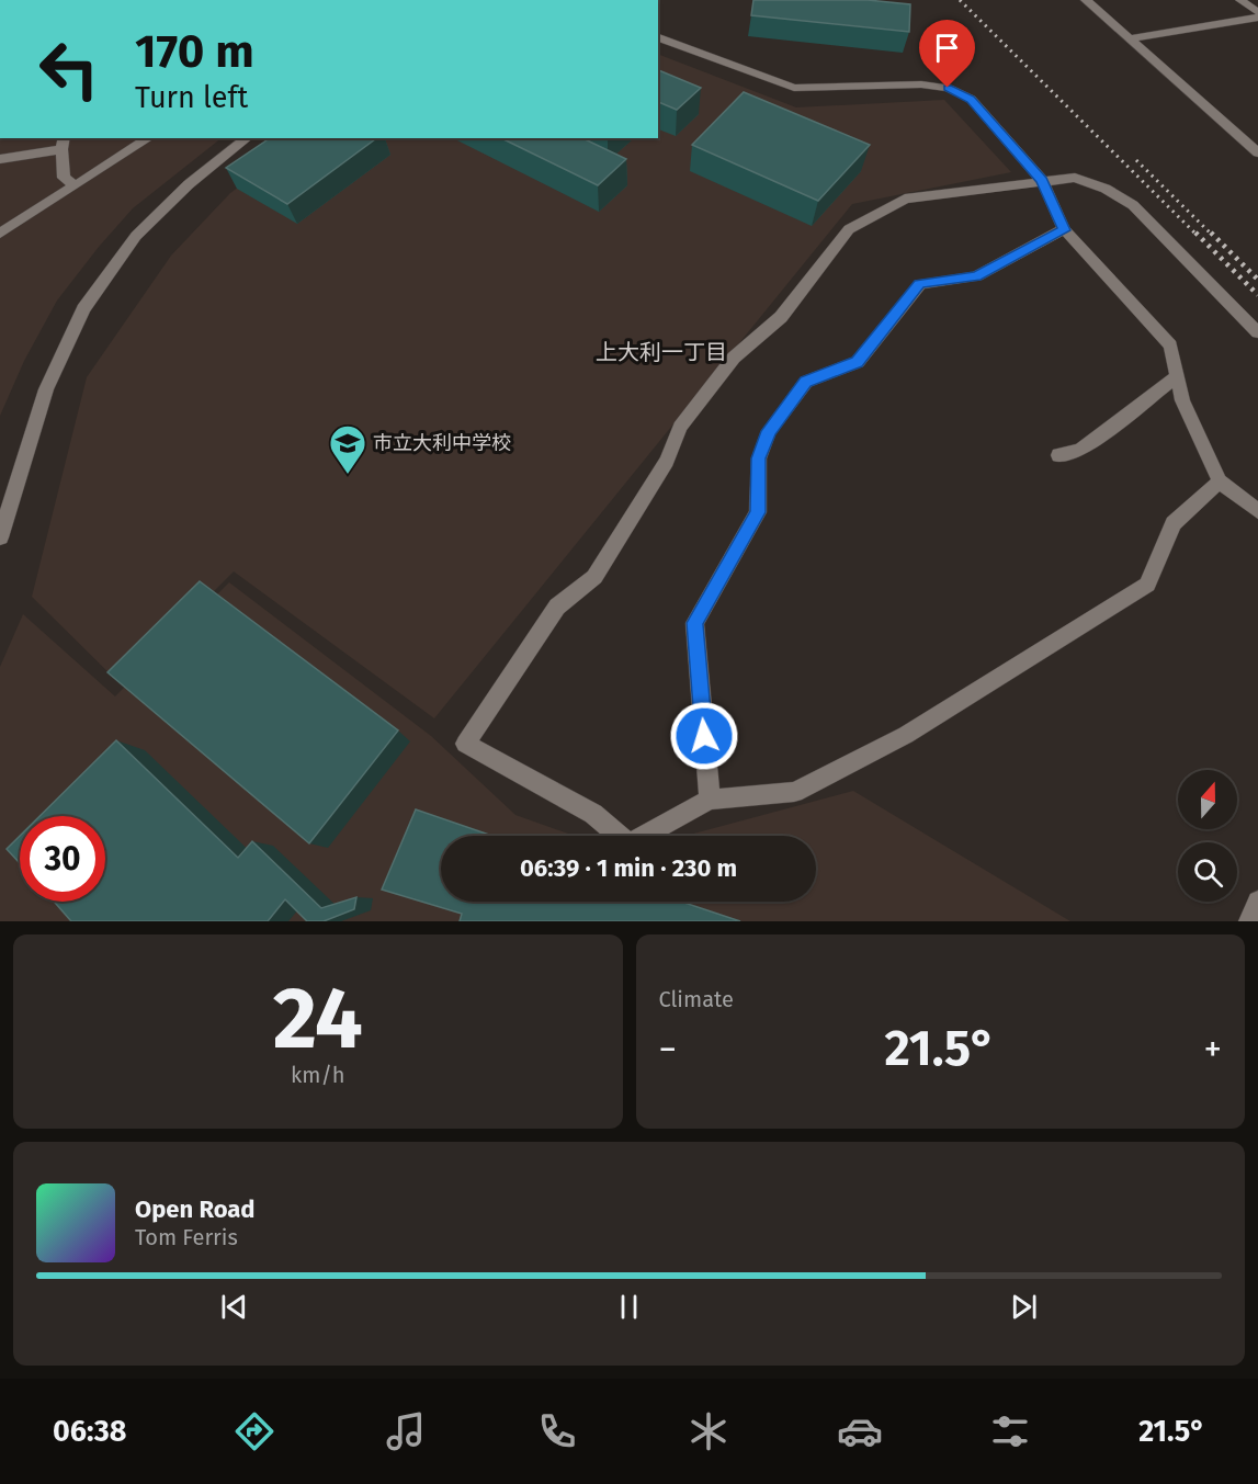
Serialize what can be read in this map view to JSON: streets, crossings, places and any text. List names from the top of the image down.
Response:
{
  "districts": ["上大利一丁目"],
  "places": {
    "school or university": ["市立大利中学校"]
  },
  "north": "top",
  "page": {
    "turn": ["170 m", "Turn left"],
    "limit": "30",
    "trip": "06:39 · 1 min · 230 m",
    "tile": [
      ["24", "km/h"],
      "Climate"
    ],
    "heat": ["−", "21.5°", "+"],
    "song": ["Open Road", "Tom Ferris"],
    "tabs": ["06:38", "21.5°"]
  }
}
